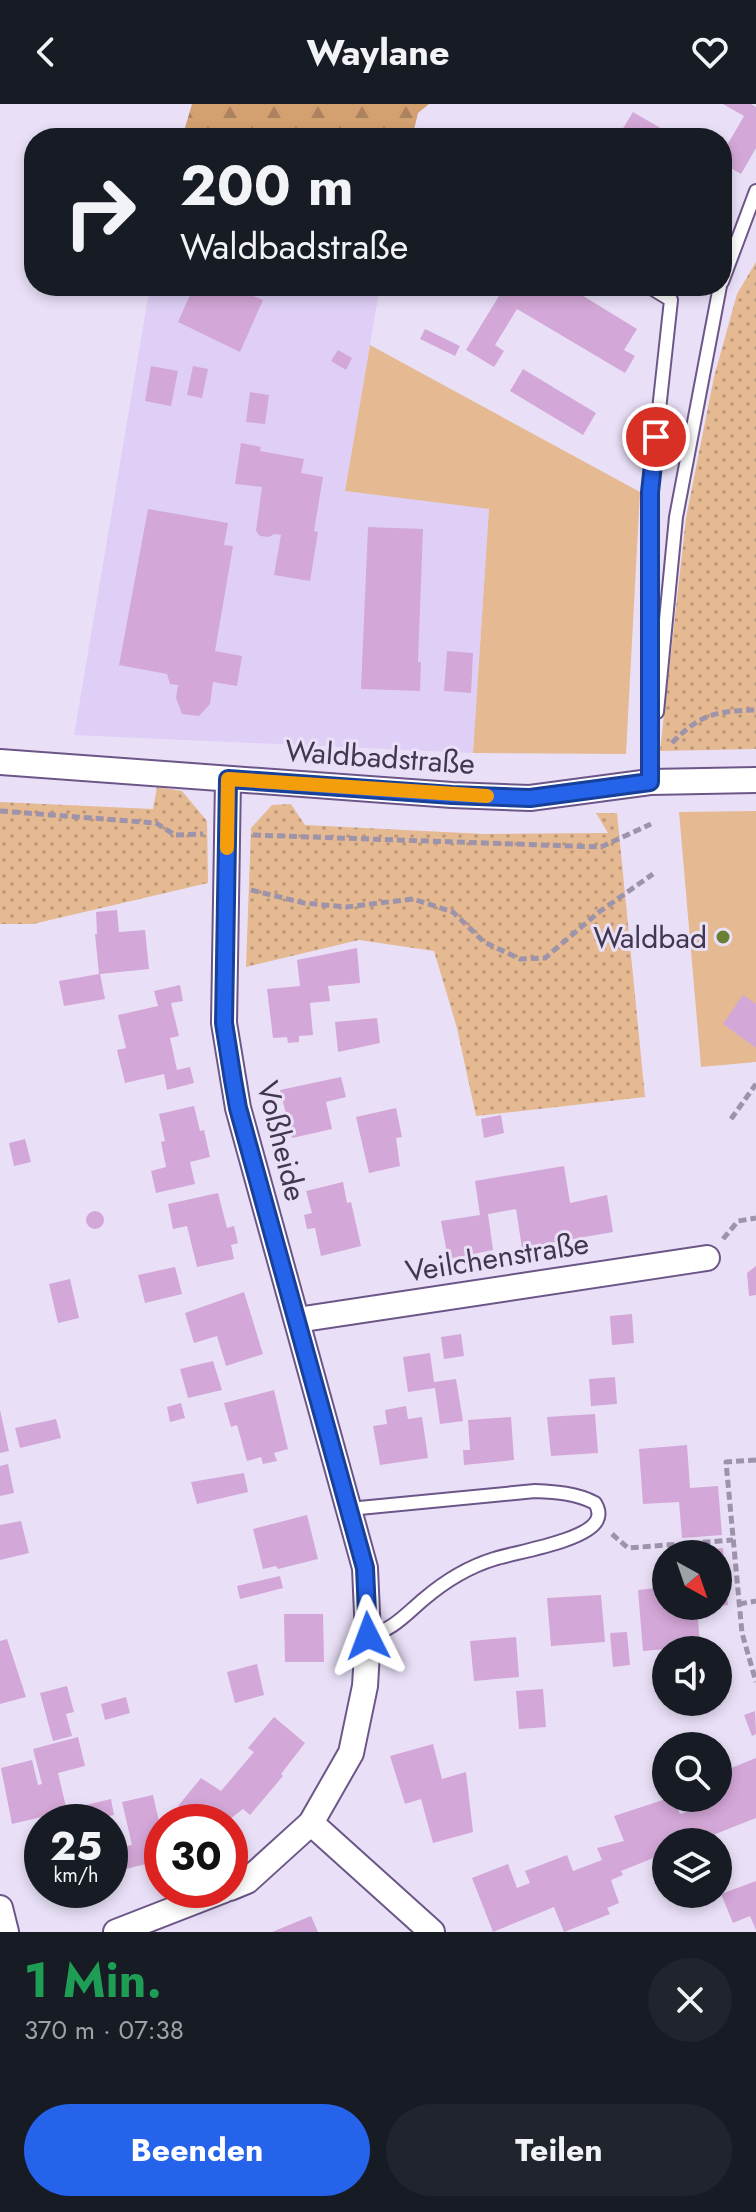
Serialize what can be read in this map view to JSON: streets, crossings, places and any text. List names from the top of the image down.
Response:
{
  "streets": {
    "street": ["Waldbadstraße", "Voßheide", "Veilchenstraße"]
  },
  "crossings": [
    ["Waldbadstraße", "Voßheide"],
    ["Voßheide", "Veilchenstraße"]
  ],
  "places": ["Waldbad"],
  "north": "bottom right",
  "page": {
    "header": "Waylane",
    "turn": ["200 m", "Waldbadstraße"],
    "speed": "25 km/h",
    "limit": "30",
    "heading": ["1 Min.", "370 m · 07:38"],
    "buttons": ["Beenden", "Teilen"]
  }
}
